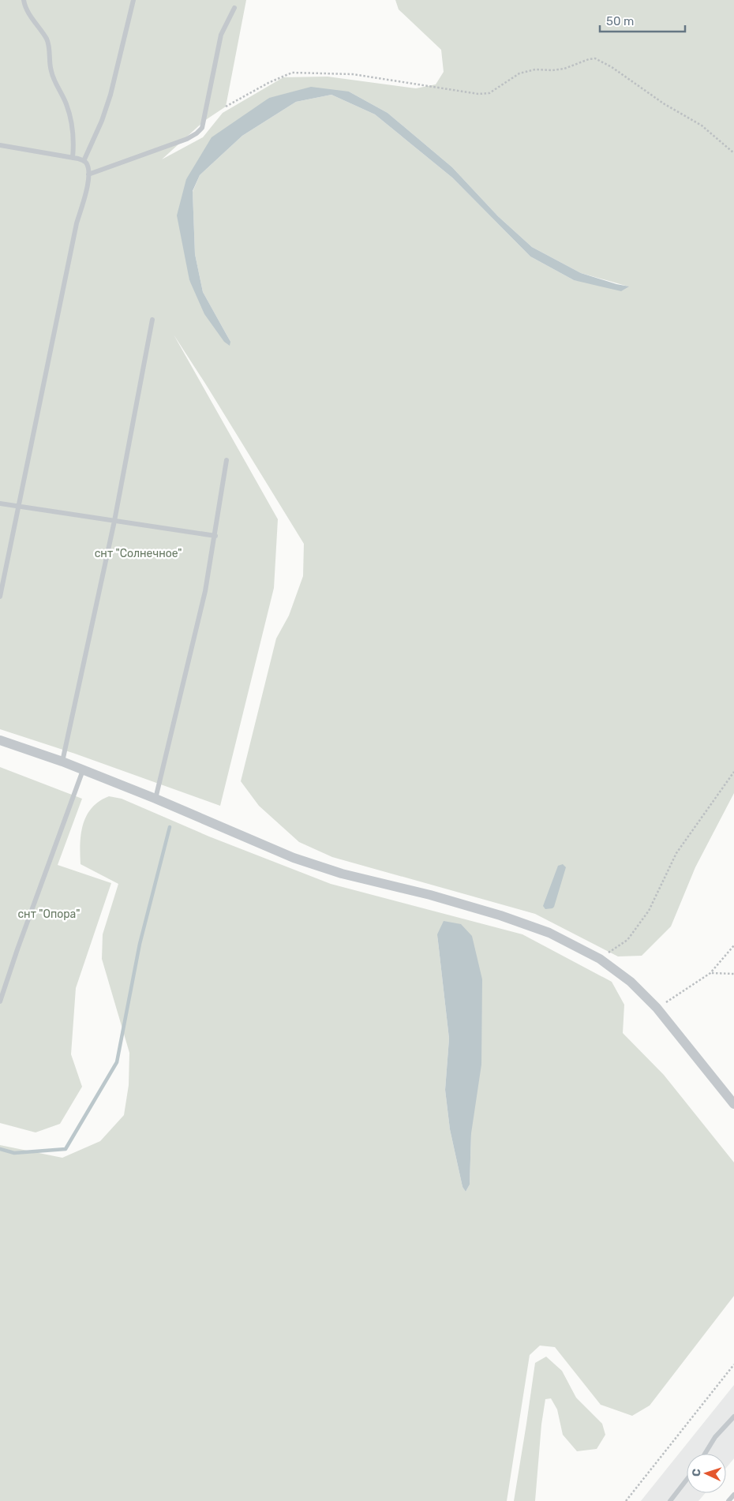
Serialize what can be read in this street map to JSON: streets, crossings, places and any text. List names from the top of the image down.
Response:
{
  "parks": ["снт \"Солнечное\"", "снт \"Опора\""],
  "scale_bar": "50 m",
  "north": "left"
}
